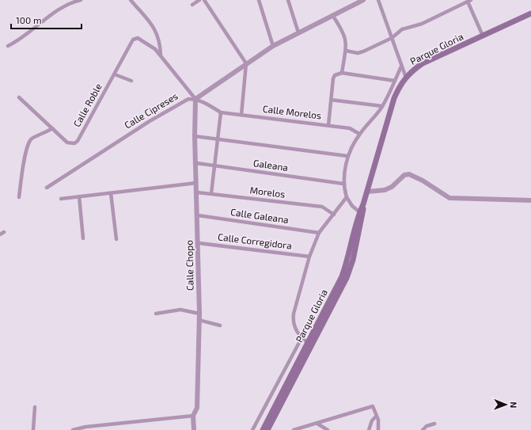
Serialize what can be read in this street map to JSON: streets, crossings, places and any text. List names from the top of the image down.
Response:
{
  "streets": {
    "main road": ["Parque Gloria"],
    "street": [
      "Calle Roble",
      "Calle Cipreses",
      "Calle Morelos",
      "Galeana",
      "Morelos",
      "Calle Galeana",
      "Calle Corregidora",
      "Calle Chopo"
    ]
  },
  "crossings": [
    ["Calle Cipreses", "Calle Morelos"],
    ["Calle Cipreses", "Calle Chopo"],
    ["Calle Morelos", "Calle Chopo"],
    ["Galeana", "Calle Chopo"],
    ["Morelos", "Calle Chopo"],
    ["Calle Galeana", "Calle Chopo"],
    ["Calle Corregidora", "Calle Chopo"]
  ],
  "scale_bar": "100 m",
  "north": "right"
}
